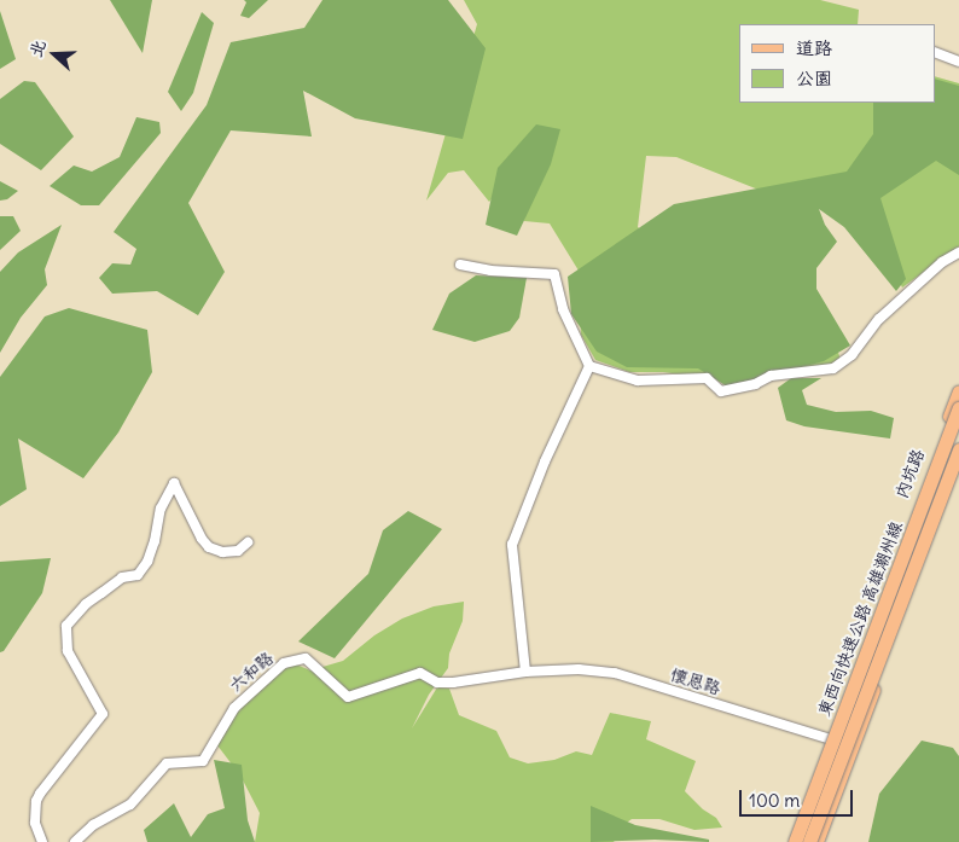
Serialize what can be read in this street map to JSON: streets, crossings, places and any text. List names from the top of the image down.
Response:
{
  "streets": {
    "highway": ["東西向快速公路 高雄潮州線"],
    "main road": ["內坑路"],
    "street": ["六和路", "懷恩路"]
  },
  "crossings": [
    ["內坑路", "懷恩路"],
    ["六和路", "懷恩路"]
  ],
  "legend": ["道路", "公園"],
  "scale_bar": "100 m",
  "north": "left"
}
